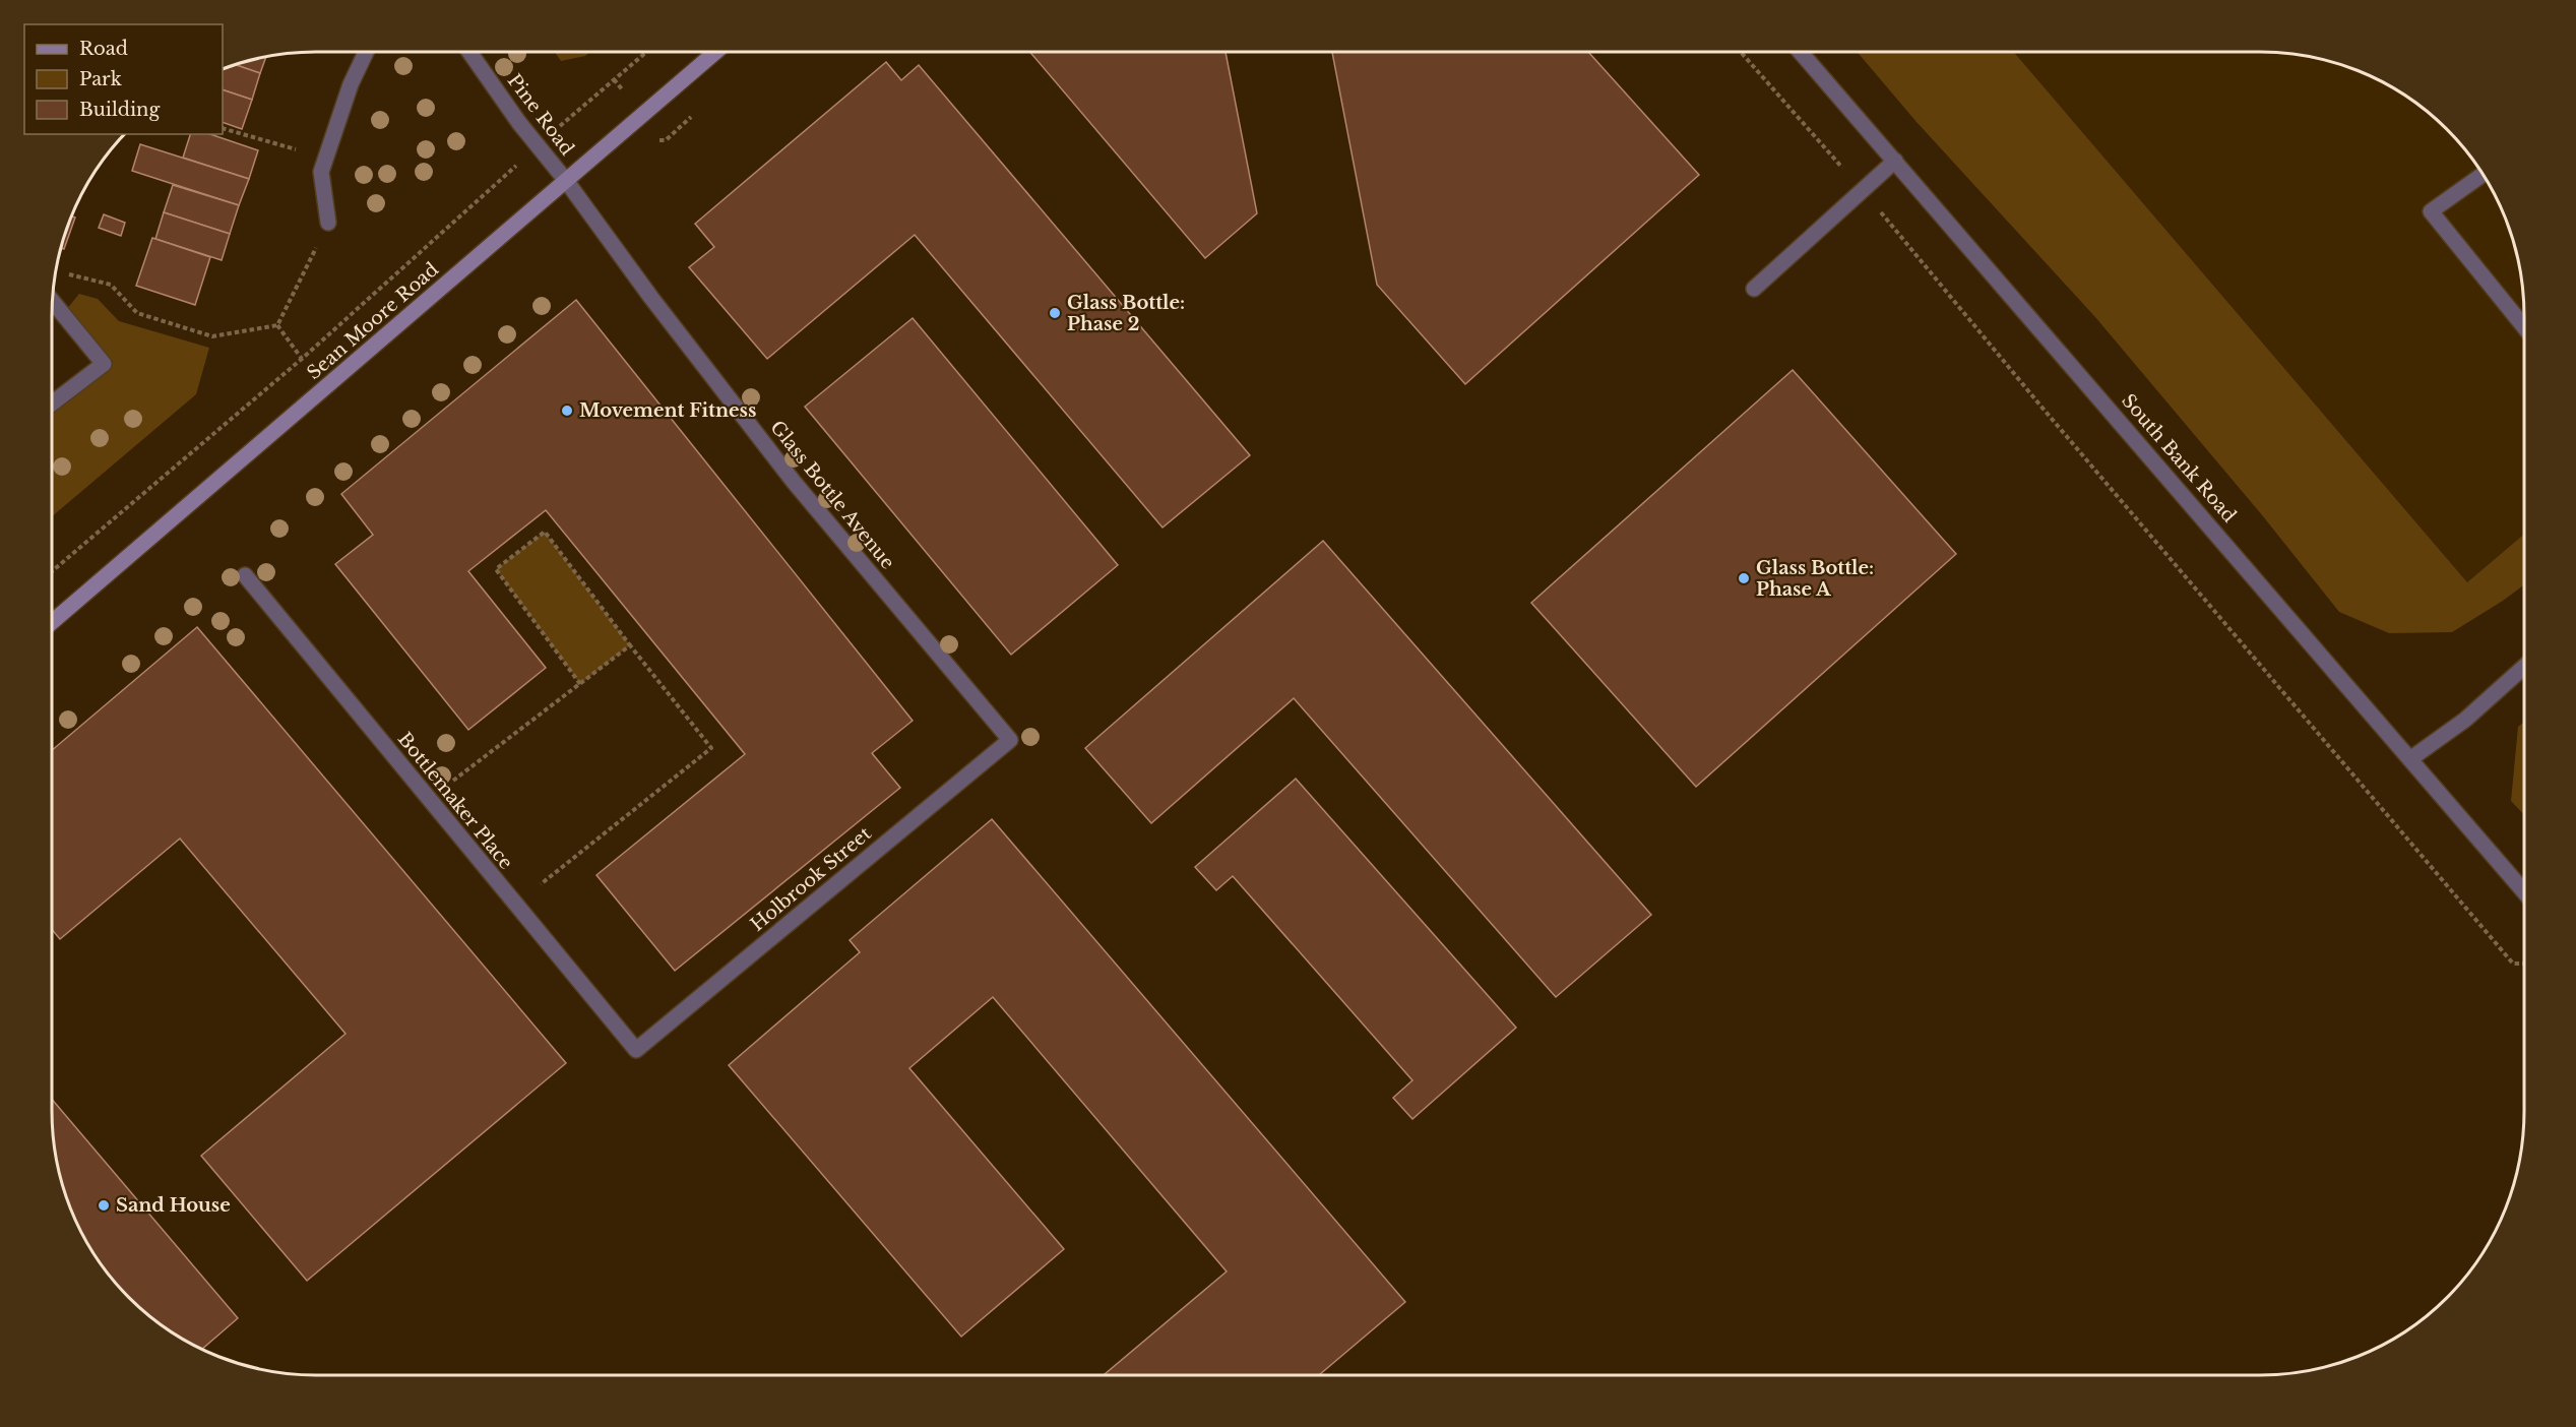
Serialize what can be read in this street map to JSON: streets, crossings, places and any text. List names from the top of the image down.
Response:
{
  "streets": {
    "main road": ["Sean Moore Road"],
    "street": [
      "Pine Road",
      "South Bank Road",
      "Glass Bottle Avenue",
      "Bottlemaker Place",
      "Holbrook Street"
    ]
  },
  "crossings": [
    ["Pine Road", "Sean Moore Road"],
    ["Pine Road", "Glass Bottle Avenue"],
    ["Sean Moore Road", "Glass Bottle Avenue"],
    ["Glass Bottle Avenue", "Holbrook Street"],
    ["Bottlemaker Place", "Holbrook Street"]
  ],
  "places": [
    "Glass Bottle: Phase 2",
    "Movement Fitness",
    "Glass Bottle: Phase A",
    "Sand House"
  ],
  "legend": ["Road", "Park", "Building"]
}
